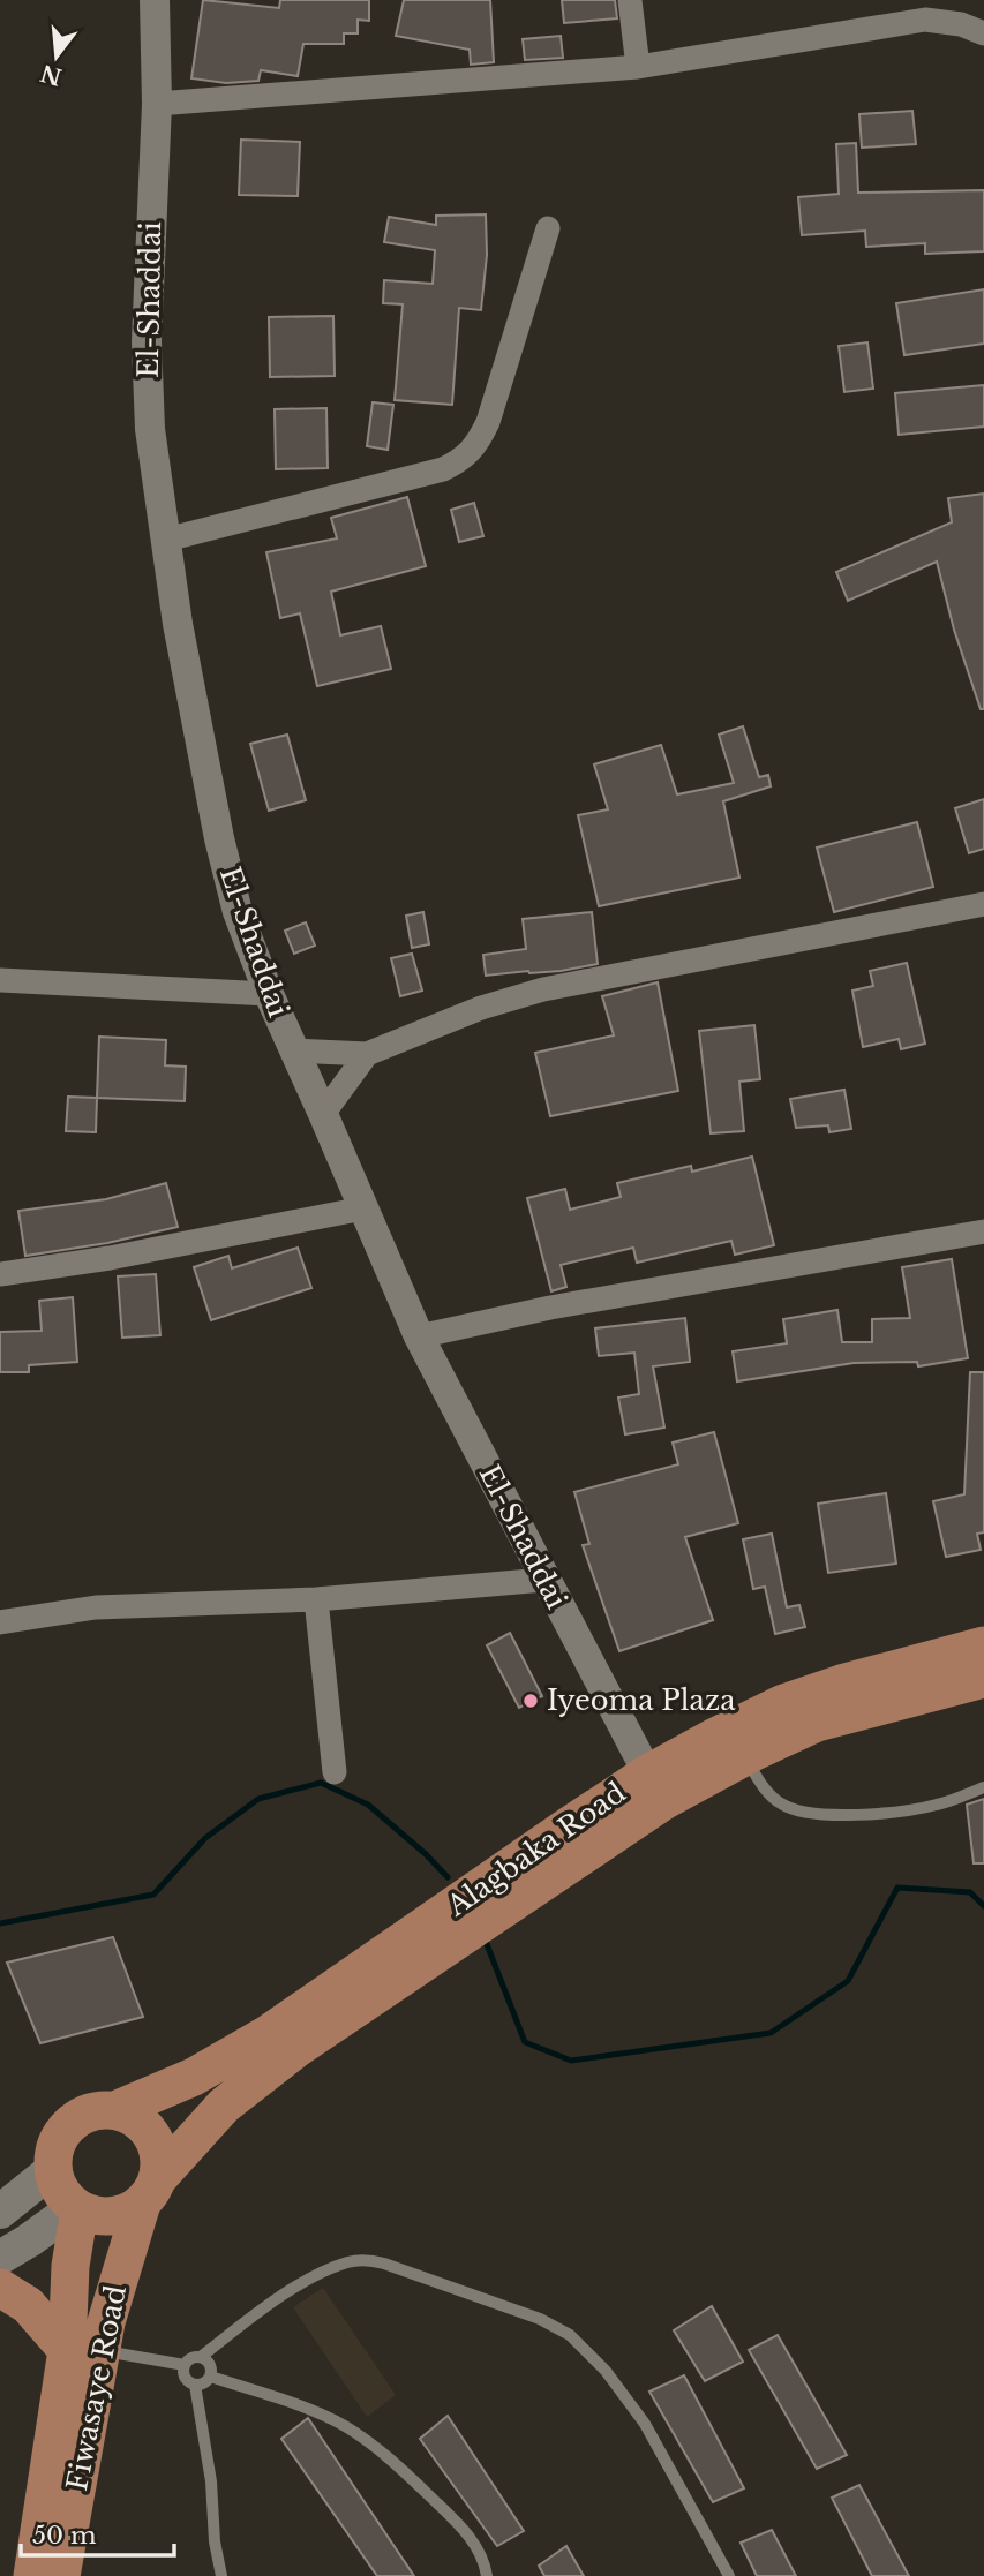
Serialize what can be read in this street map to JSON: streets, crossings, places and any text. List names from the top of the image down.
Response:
{
  "streets": {
    "main road": ["Alagbaka Road", "Fiwasaye Road"],
    "street": ["El-Shaddai"]
  },
  "crossings": [
    ["El-Shaddai", "Alagbaka Road"],
    ["Alagbaka Road", "Fiwasaye Road"]
  ],
  "places": ["Iyeoma Plaza"],
  "scale_bar": "50 m",
  "north": "bottom"
}
